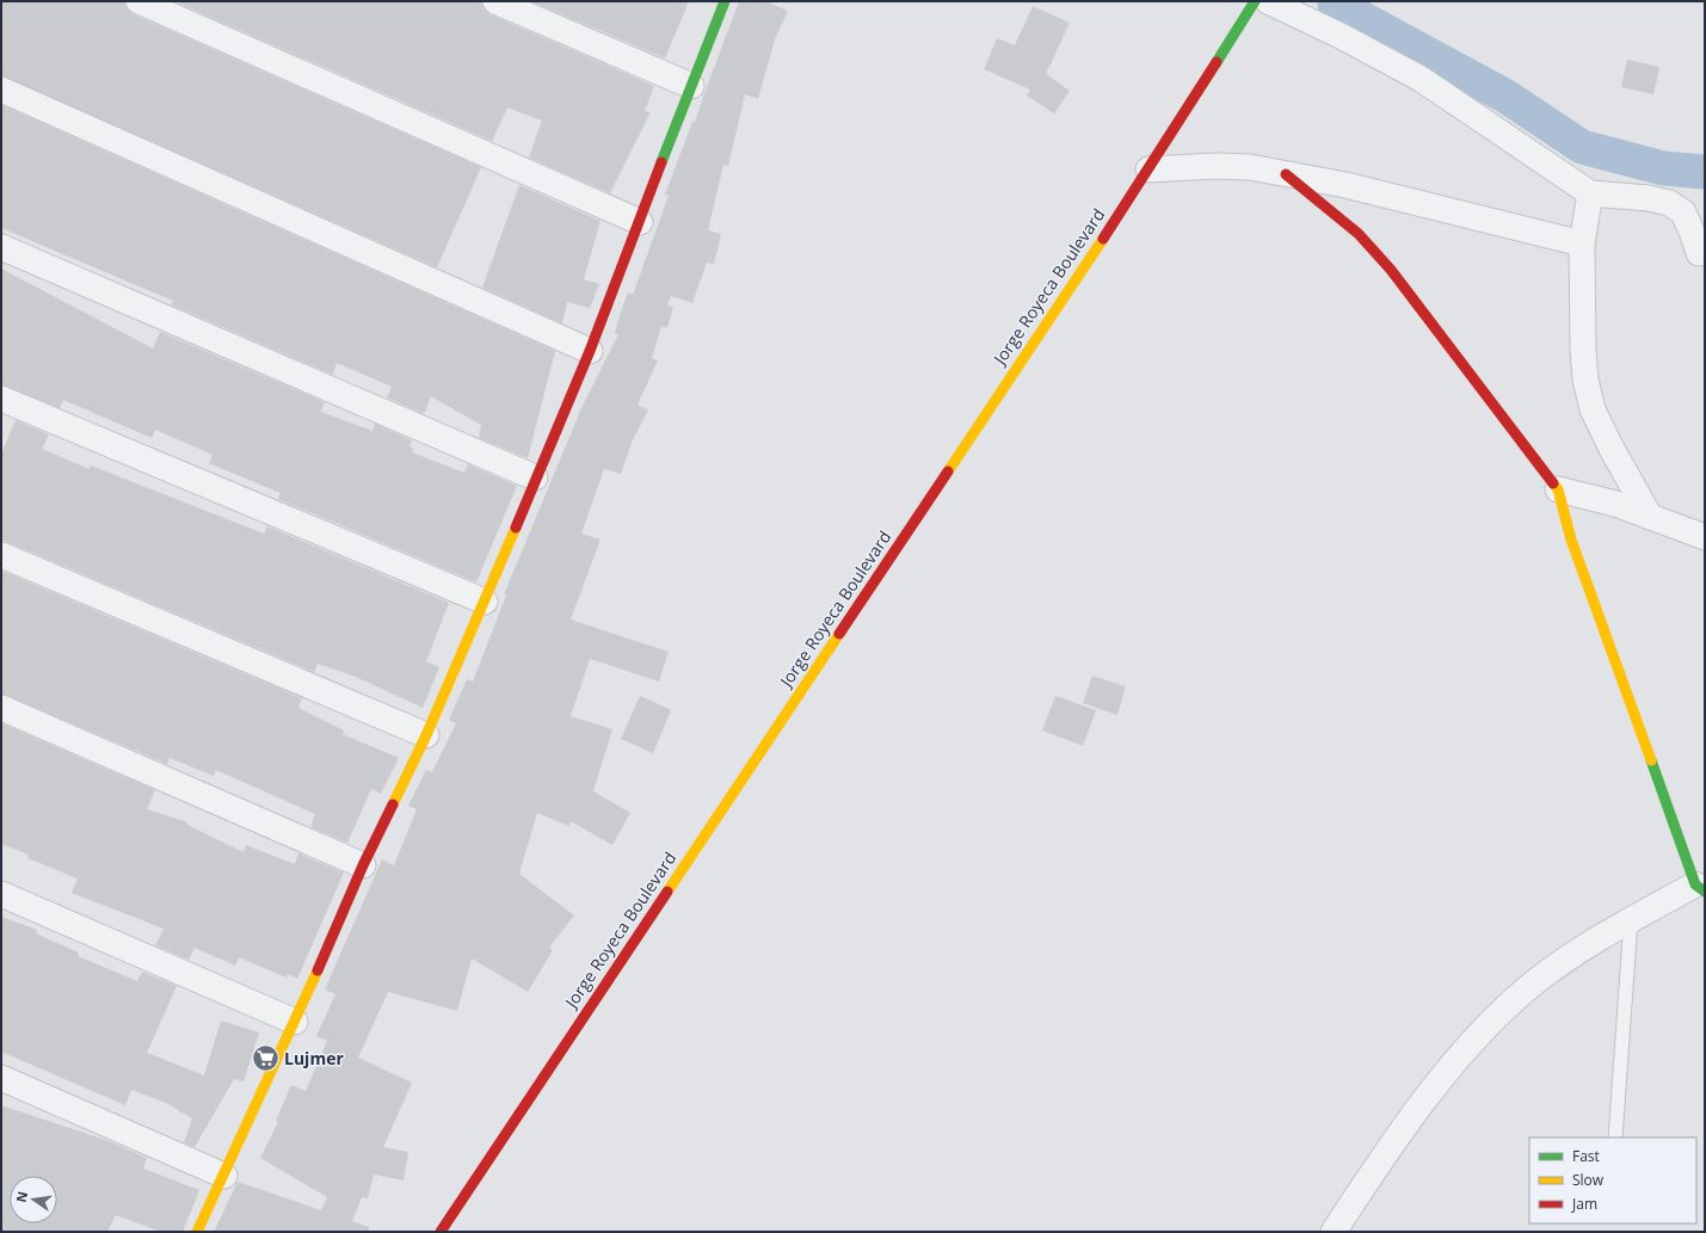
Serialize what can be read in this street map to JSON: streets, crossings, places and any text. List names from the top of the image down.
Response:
{
  "streets": {
    "street": ["Jorge Royeca Boulevard"]
  },
  "places": {
    "supermarket": ["Lujmer"]
  },
  "legend": ["Fast", "Slow", "Jam"],
  "north": "left"
}
